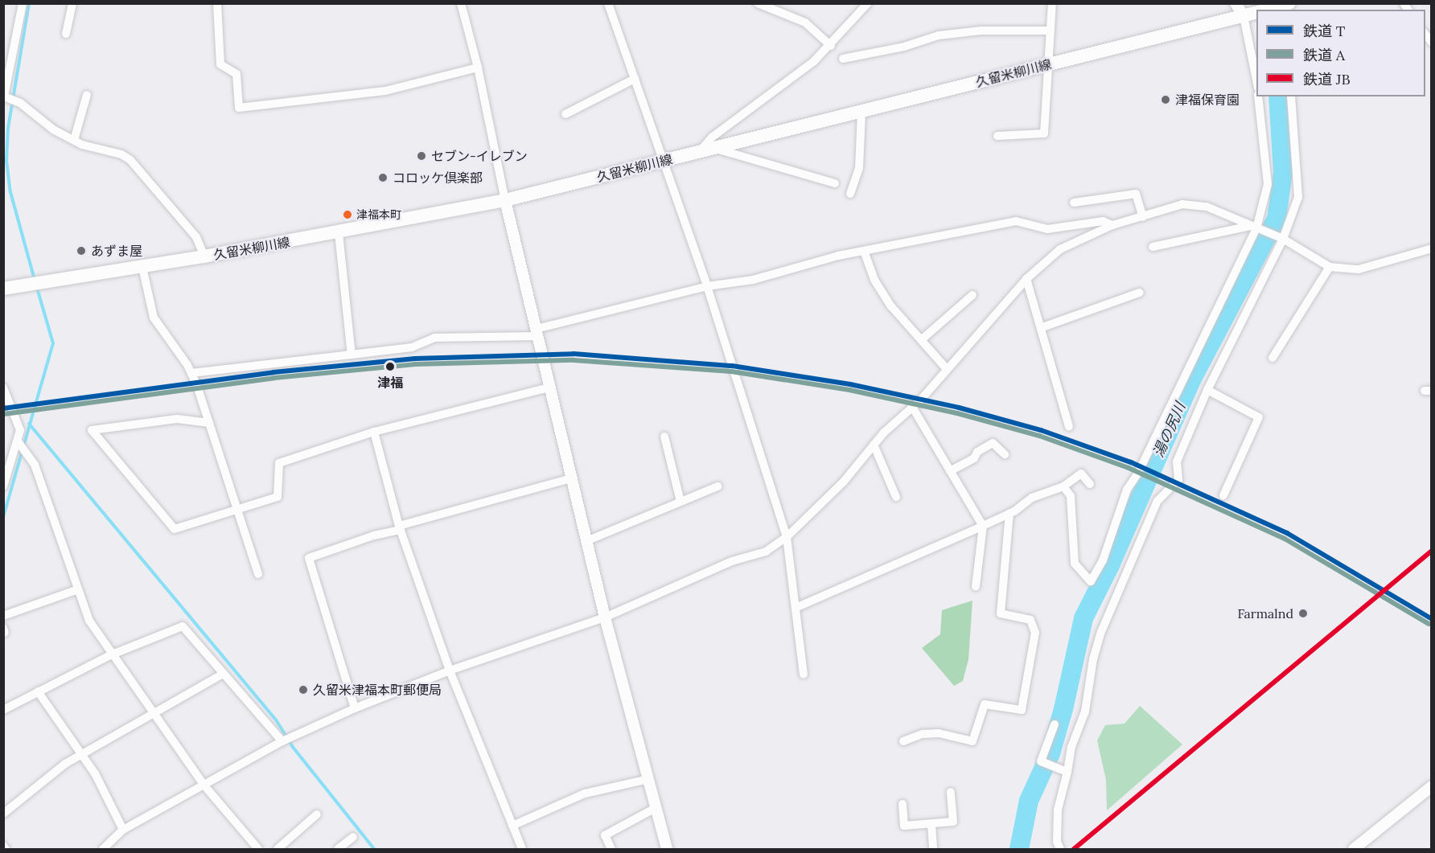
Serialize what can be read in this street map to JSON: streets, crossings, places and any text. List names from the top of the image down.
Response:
{
  "streets": {
    "main road": ["久留米柳川線"]
  },
  "water": ["湯の尻川"],
  "places": [
    "津福保育園",
    "セブン-イレブン",
    "コロッケ倶楽部",
    "津福本町",
    "あずま屋",
    "津福",
    "Farmalnd",
    "久留米津福本町郵便局"
  ],
  "lines": ["rail line T", "rail line A", "rail line JB"],
  "legend": ["鉄道 T", "鉄道 A", "鉄道 JB"]
}
